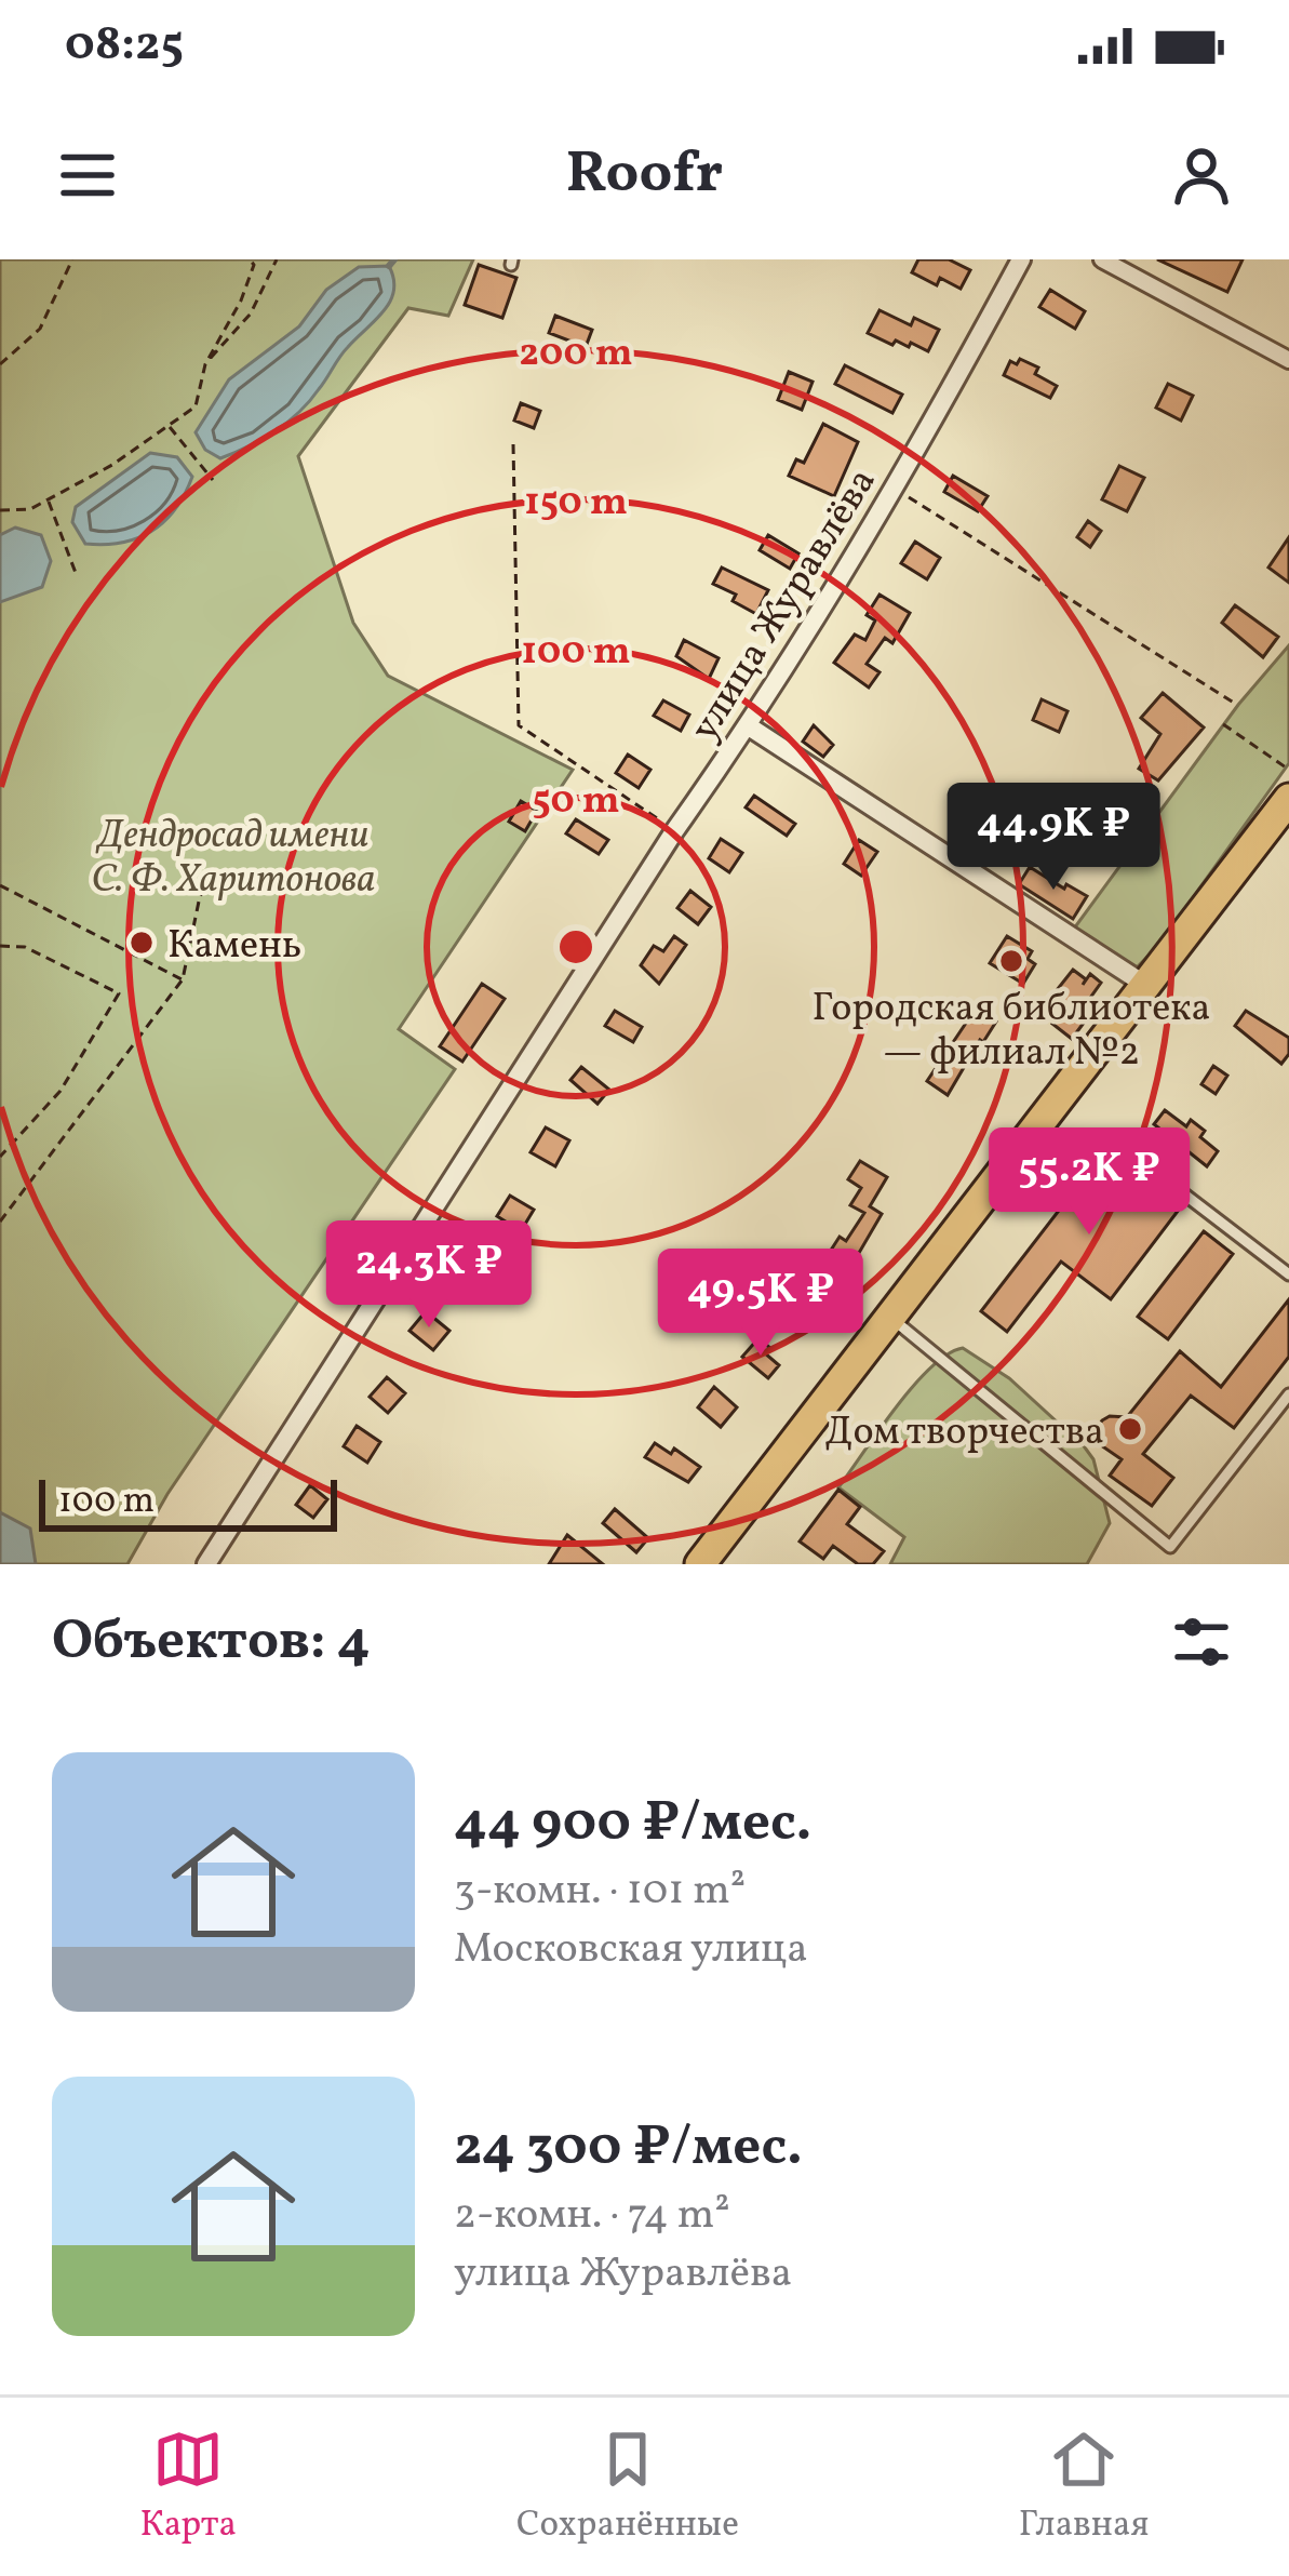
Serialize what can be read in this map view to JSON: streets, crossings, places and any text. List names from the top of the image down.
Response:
{
  "streets": {
    "street": ["улица Журавлёва"]
  },
  "parks": ["Дендросад имени С. Ф. Харитонова"],
  "places": ["Камень", "Городская библиотека — филиал №2", "Дом творчества"],
  "scale_bar": "100 m",
  "page": {
    "status": "08:25",
    "header": "Roofr",
    "price": [
      "44.9K ₽",
      "55.2K ₽",
      "24.3K ₽",
      "49.5K ₽"
    ],
    "scale": "100 m",
    "heading": "Объектов: 4",
    "list": [
      {
        "name": "44 900 ₽/мес.",
        "note": "3-комн. · 101 m² · Московская улица"
      },
      {
        "name": "24 300 ₽/мес.",
        "note": "2-комн. · 74 m² · улица Журавлёва"
      }
    ],
    "tabs": ["Карта", "Сохранённые", "Главная"]
  },
  "rings": [
    "200 m",
    "150 m",
    "100 m",
    "50 m"
  ]
}
